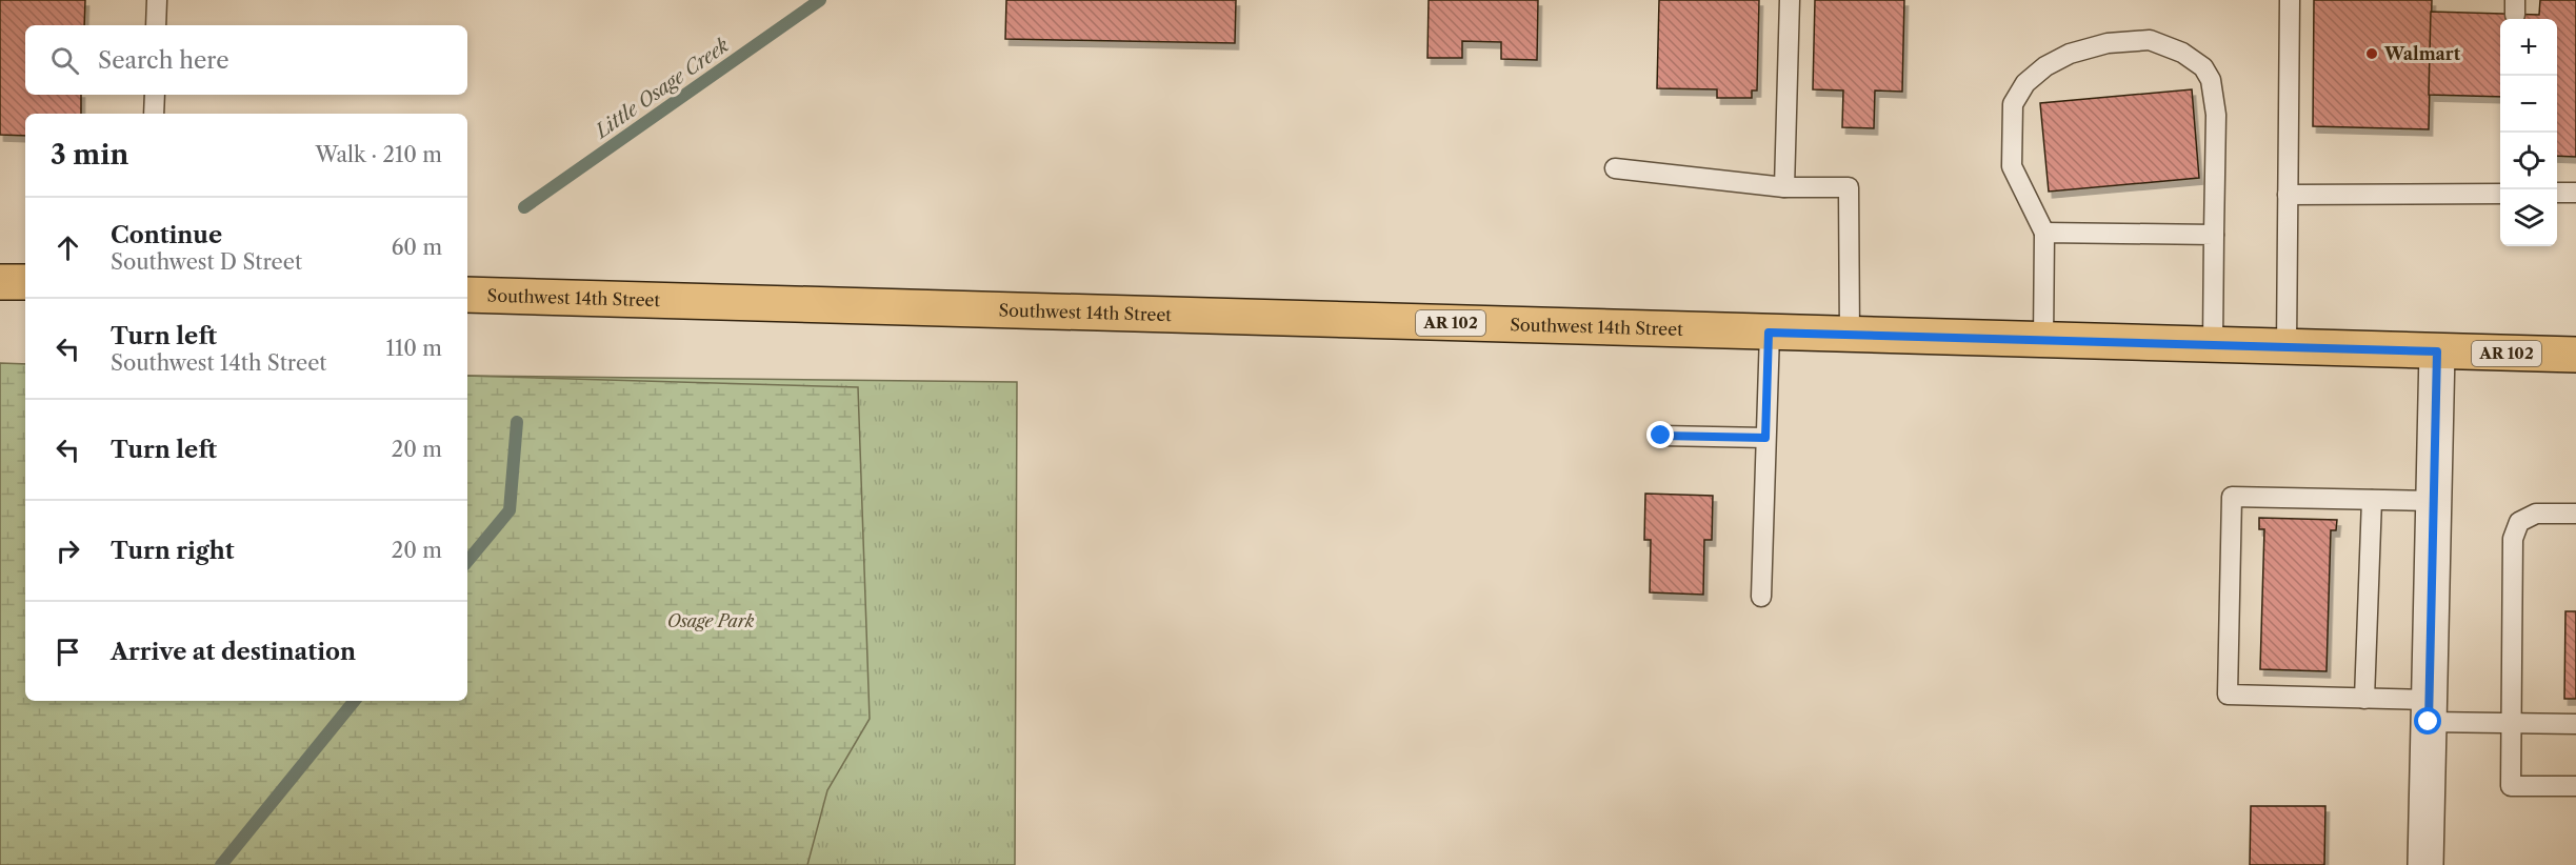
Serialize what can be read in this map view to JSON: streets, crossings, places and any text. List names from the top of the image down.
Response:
{
  "streets": {
    "main road": ["Southwest 14th Street", "AR 102"]
  },
  "water": ["Little Osage Creek"],
  "parks": ["Osage Park"],
  "places": ["Walmart"],
  "page": {
    "map_buttons": ["+", "−"],
    "search": "Search here",
    "heading": ["3 min", "Walk · 210 m"],
    "list": [
      ["Continue", "Southwest D Street", "60 m"],
      ["Turn left", "Southwest 14th Street", "110 m"],
      ["Turn left", "20 m"],
      ["Turn right", "20 m"],
      "Arrive at destination"
    ]
  }
}
